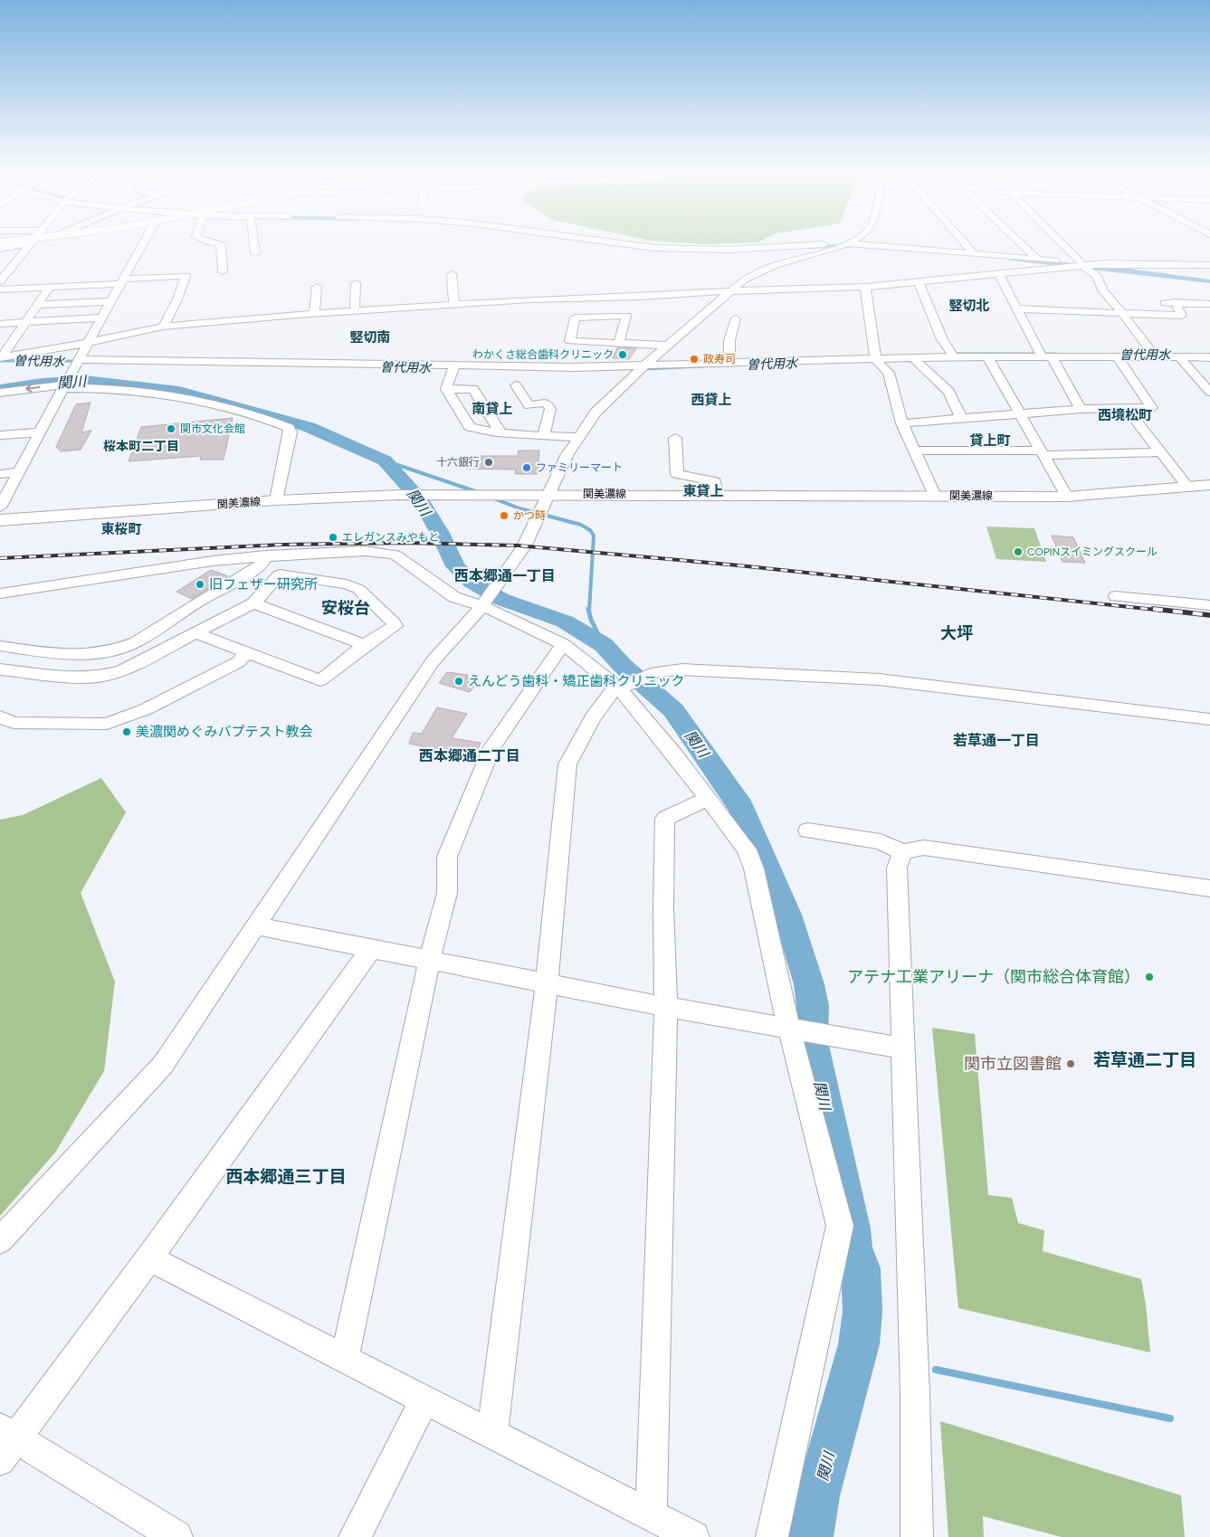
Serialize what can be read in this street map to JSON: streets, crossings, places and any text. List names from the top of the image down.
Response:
{
  "streets": {
    "main road": ["関美濃線"]
  },
  "districts": [
    "竪切北",
    "竪切南",
    "西貸上",
    "南貸上",
    "西境松町",
    "貸上町",
    "桜本町二丁目",
    "東貸上",
    "東桜町",
    "西本郷通一丁目",
    "安桜台",
    "大坪",
    "若草通一丁目",
    "西本郷通二丁目",
    "若草通二丁目",
    "西本郷通三丁目"
  ],
  "water": ["曽代用水", "関川"],
  "places": [
    "わかくさ総合歯科クリニック",
    "政寿司",
    "関市文化会館",
    "十六銀行",
    "ファミリーマート",
    "かつ時",
    "エレガンスみやもと",
    "COPINスイミングスクール",
    "旧フェザー研究所",
    "えんどう歯科・矯正歯科クリニック",
    "美濃関めぐみバプテスト教会",
    "アテナ工業アリーナ（関市総合体育館）",
    "関市立図書館"
  ]
}
